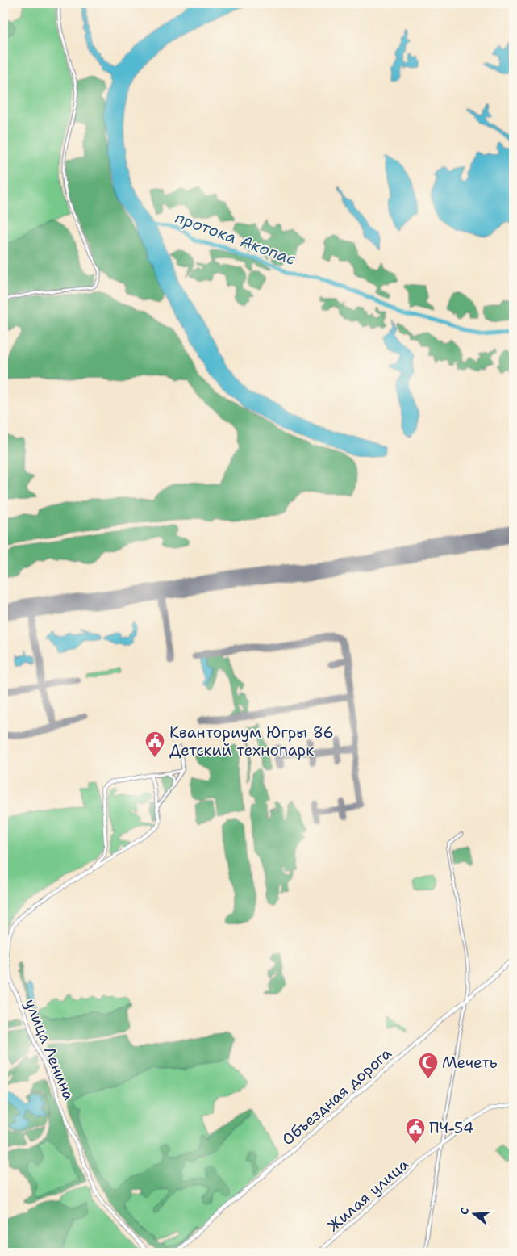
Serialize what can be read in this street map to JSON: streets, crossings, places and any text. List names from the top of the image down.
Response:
{
  "streets": {
    "main road": ["Объездная дорога"],
    "street": ["улица Ленина", "Жилая улица"]
  },
  "water": ["протока Акопас"],
  "places": {
    "public building": ["Кванториум Югры 86 Детский технопарк", "ПЧ-54"],
    "mosque": ["Мечеть"]
  },
  "north": "left"
}
